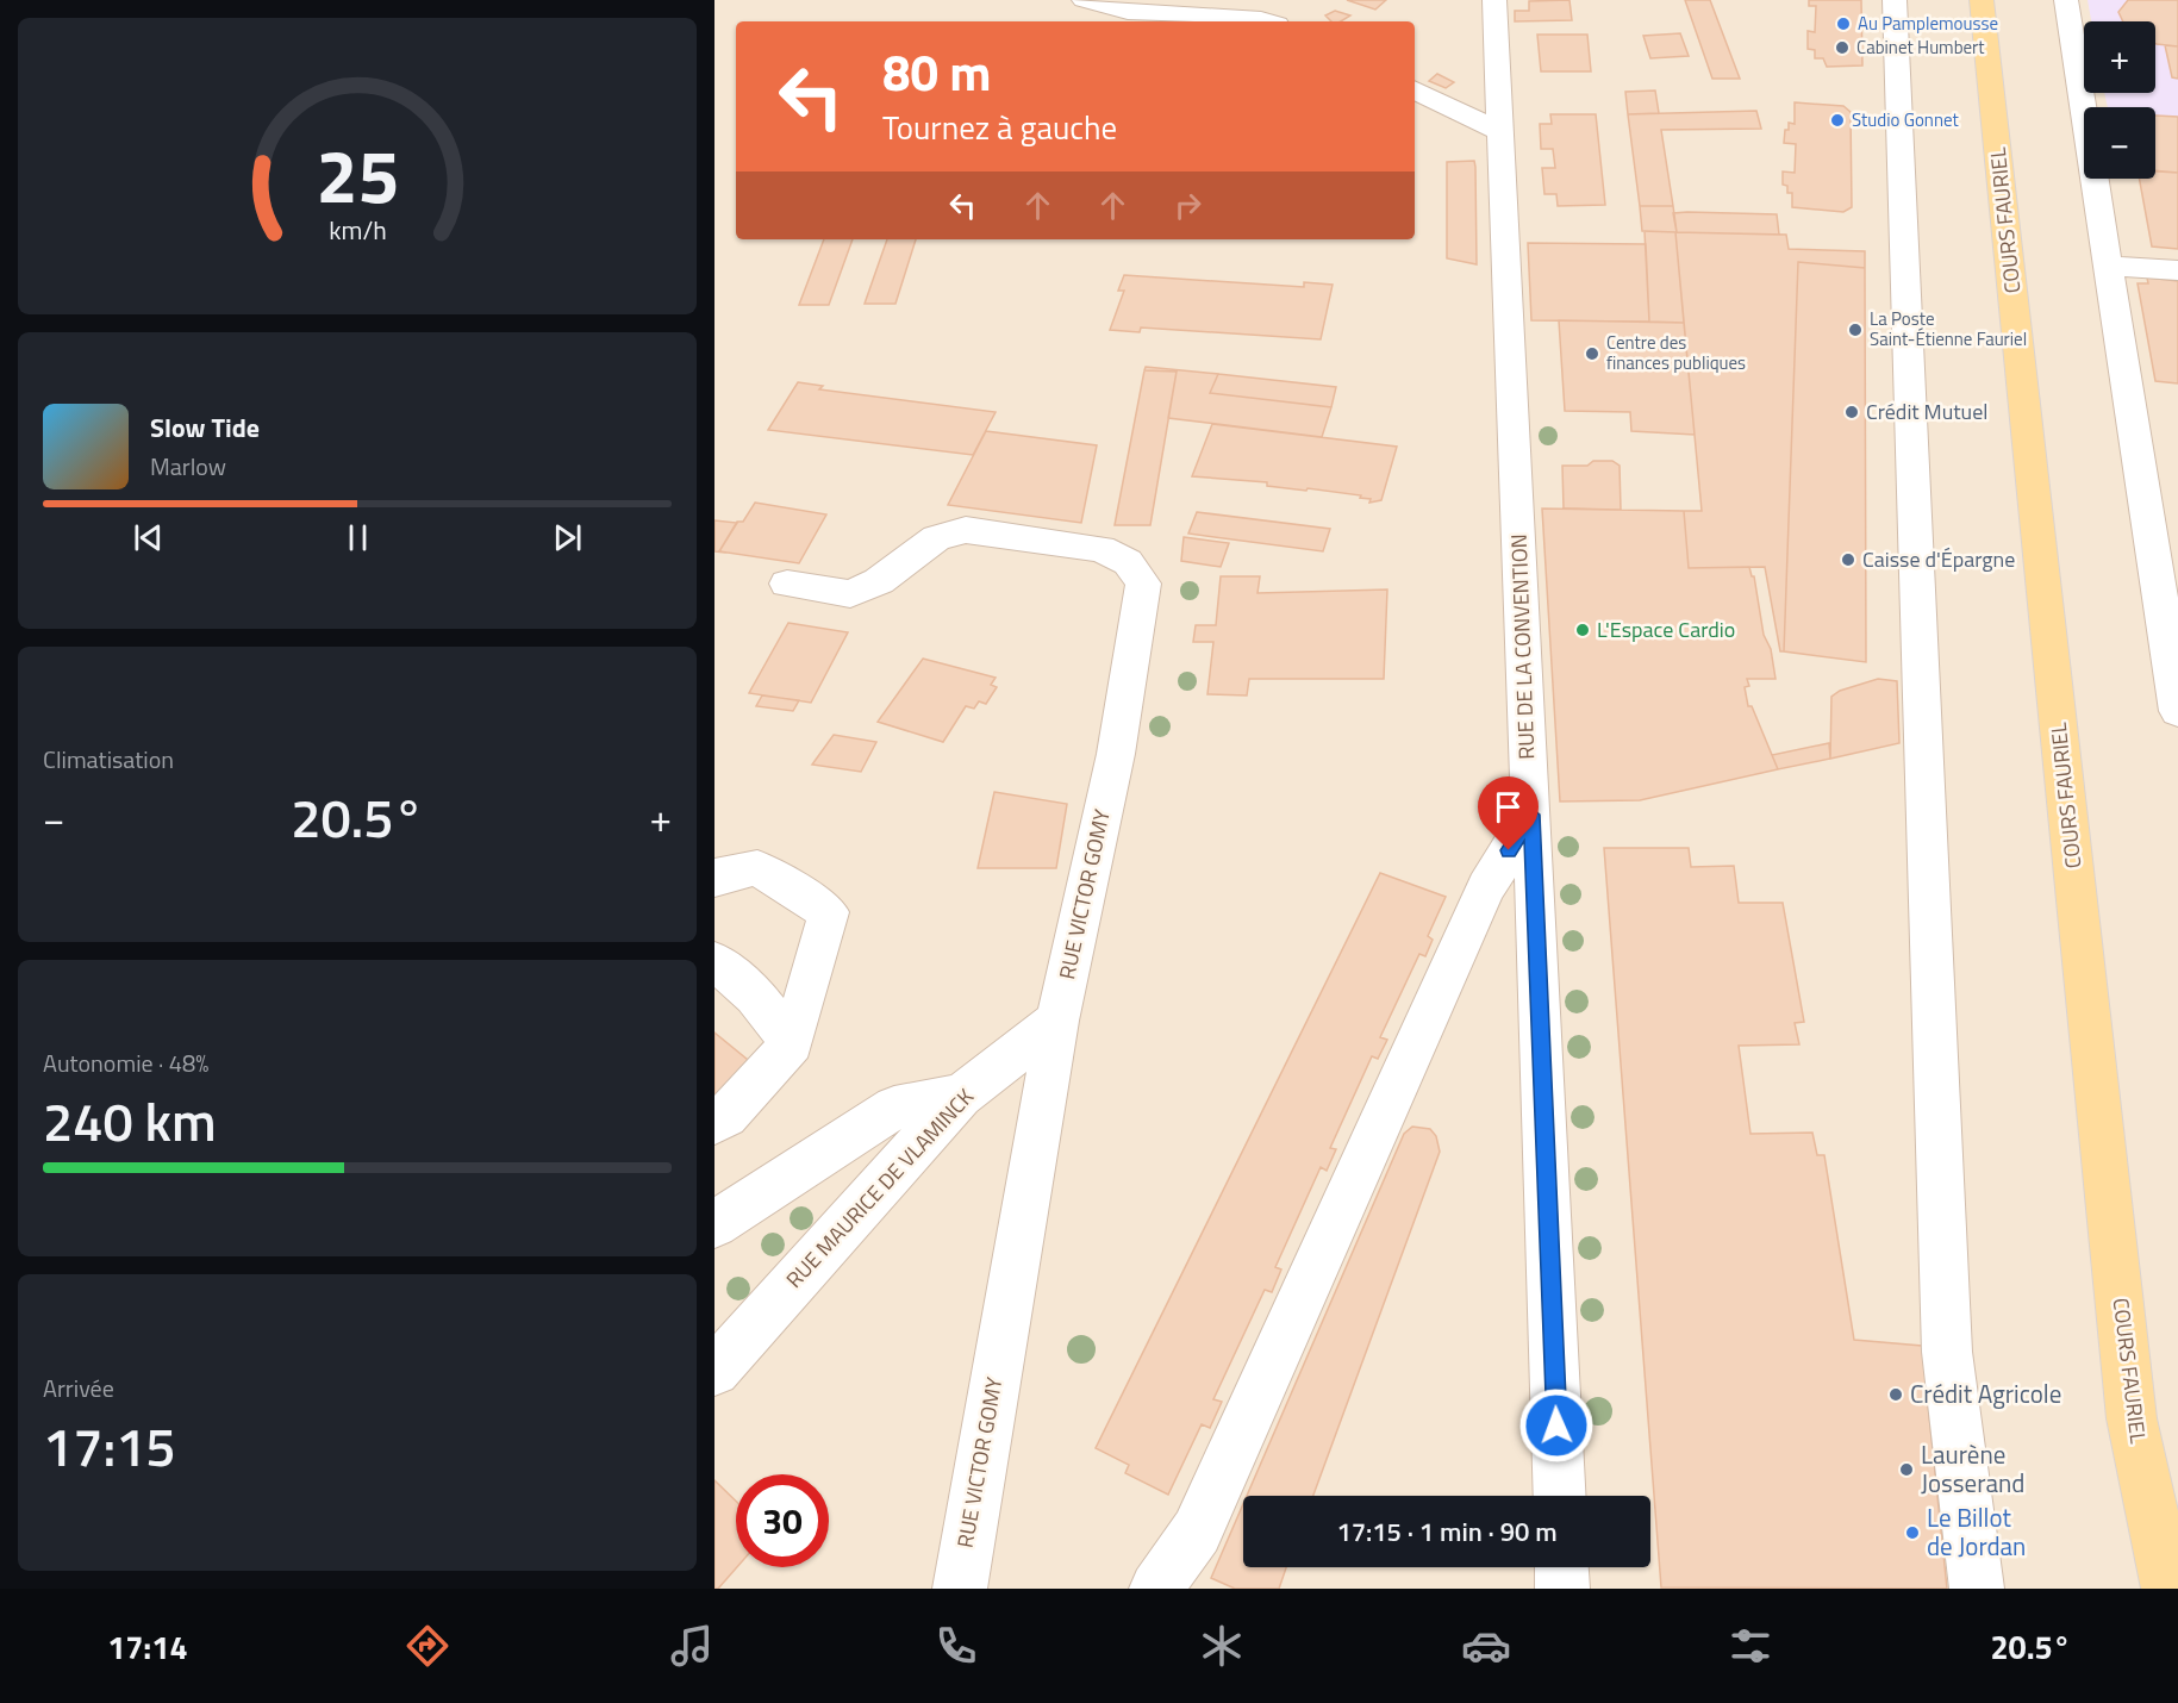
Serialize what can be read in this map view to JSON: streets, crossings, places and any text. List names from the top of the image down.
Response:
{
  "streets": {
    "main road": ["COURS FAURIEL"],
    "street": ["RUE DE LA CONVENTION", "RUE VICTOR GOMY", "RUE MAURICE DE VLAMINCK"]
  },
  "crossings": [
    ["RUE VICTOR GOMY", "RUE MAURICE DE VLAMINCK"]
  ],
  "places": [
    "Au Pamplemousse",
    "Cabinet Humbert",
    "Studio Gonnet",
    "La Poste Saint-Étienne Fauriel",
    "Centre des finances publiques",
    "Crédit Mutuel",
    "Caisse d'Épargne",
    "L'Espace Cardio",
    "Crédit Agricole",
    "Laurène Josserand",
    "Le Billot de Jordan"
  ],
  "page": {
    "map_buttons": ["+", "−"],
    "turn": ["80 m", "Tournez à gauche"],
    "song": ["Slow Tide", "Marlow"],
    "tile": [
      "Climatisation",
      ["Autonomie · 48%", "240 km"],
      ["Arrivée", "17:15"]
    ],
    "heat": ["−", "20.5°", "+"],
    "limit": "30",
    "trip": "17:15 · 1 min · 90 m",
    "tabs": ["17:14", "20.5°"],
    "gauge": ["25", "km/h"]
  }
}
